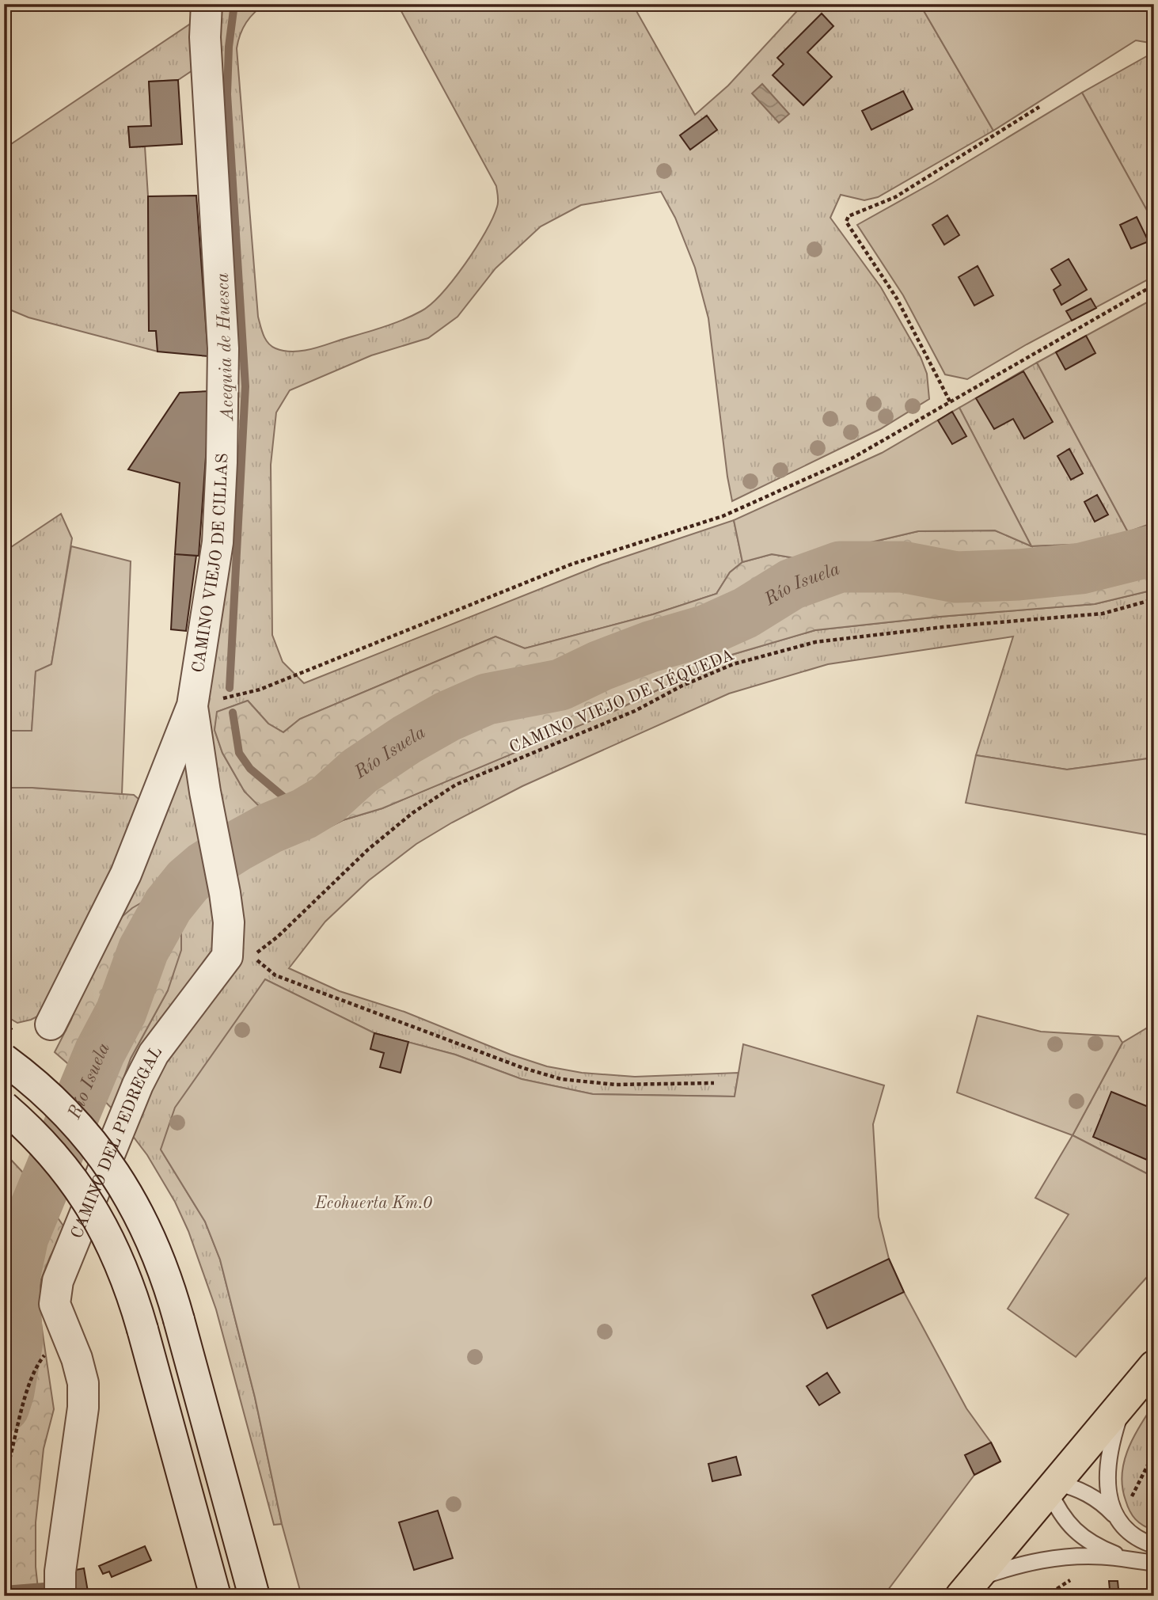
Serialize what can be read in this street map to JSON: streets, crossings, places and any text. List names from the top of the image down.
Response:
{
  "streets": {
    "street": ["CAMINO VIEJO DE CILLAS", "CAMINO DEL PEDREGAL"],
    "path": ["CAMINO VIEJO DE YÉQUEDA"]
  },
  "crossings": [
    ["CAMINO VIEJO DE CILLAS", "CAMINO DEL PEDREGAL"]
  ],
  "water": ["Acequia de Huesca", "Río Isuela"],
  "parks": ["Ecohuerta Km.0"]
}
